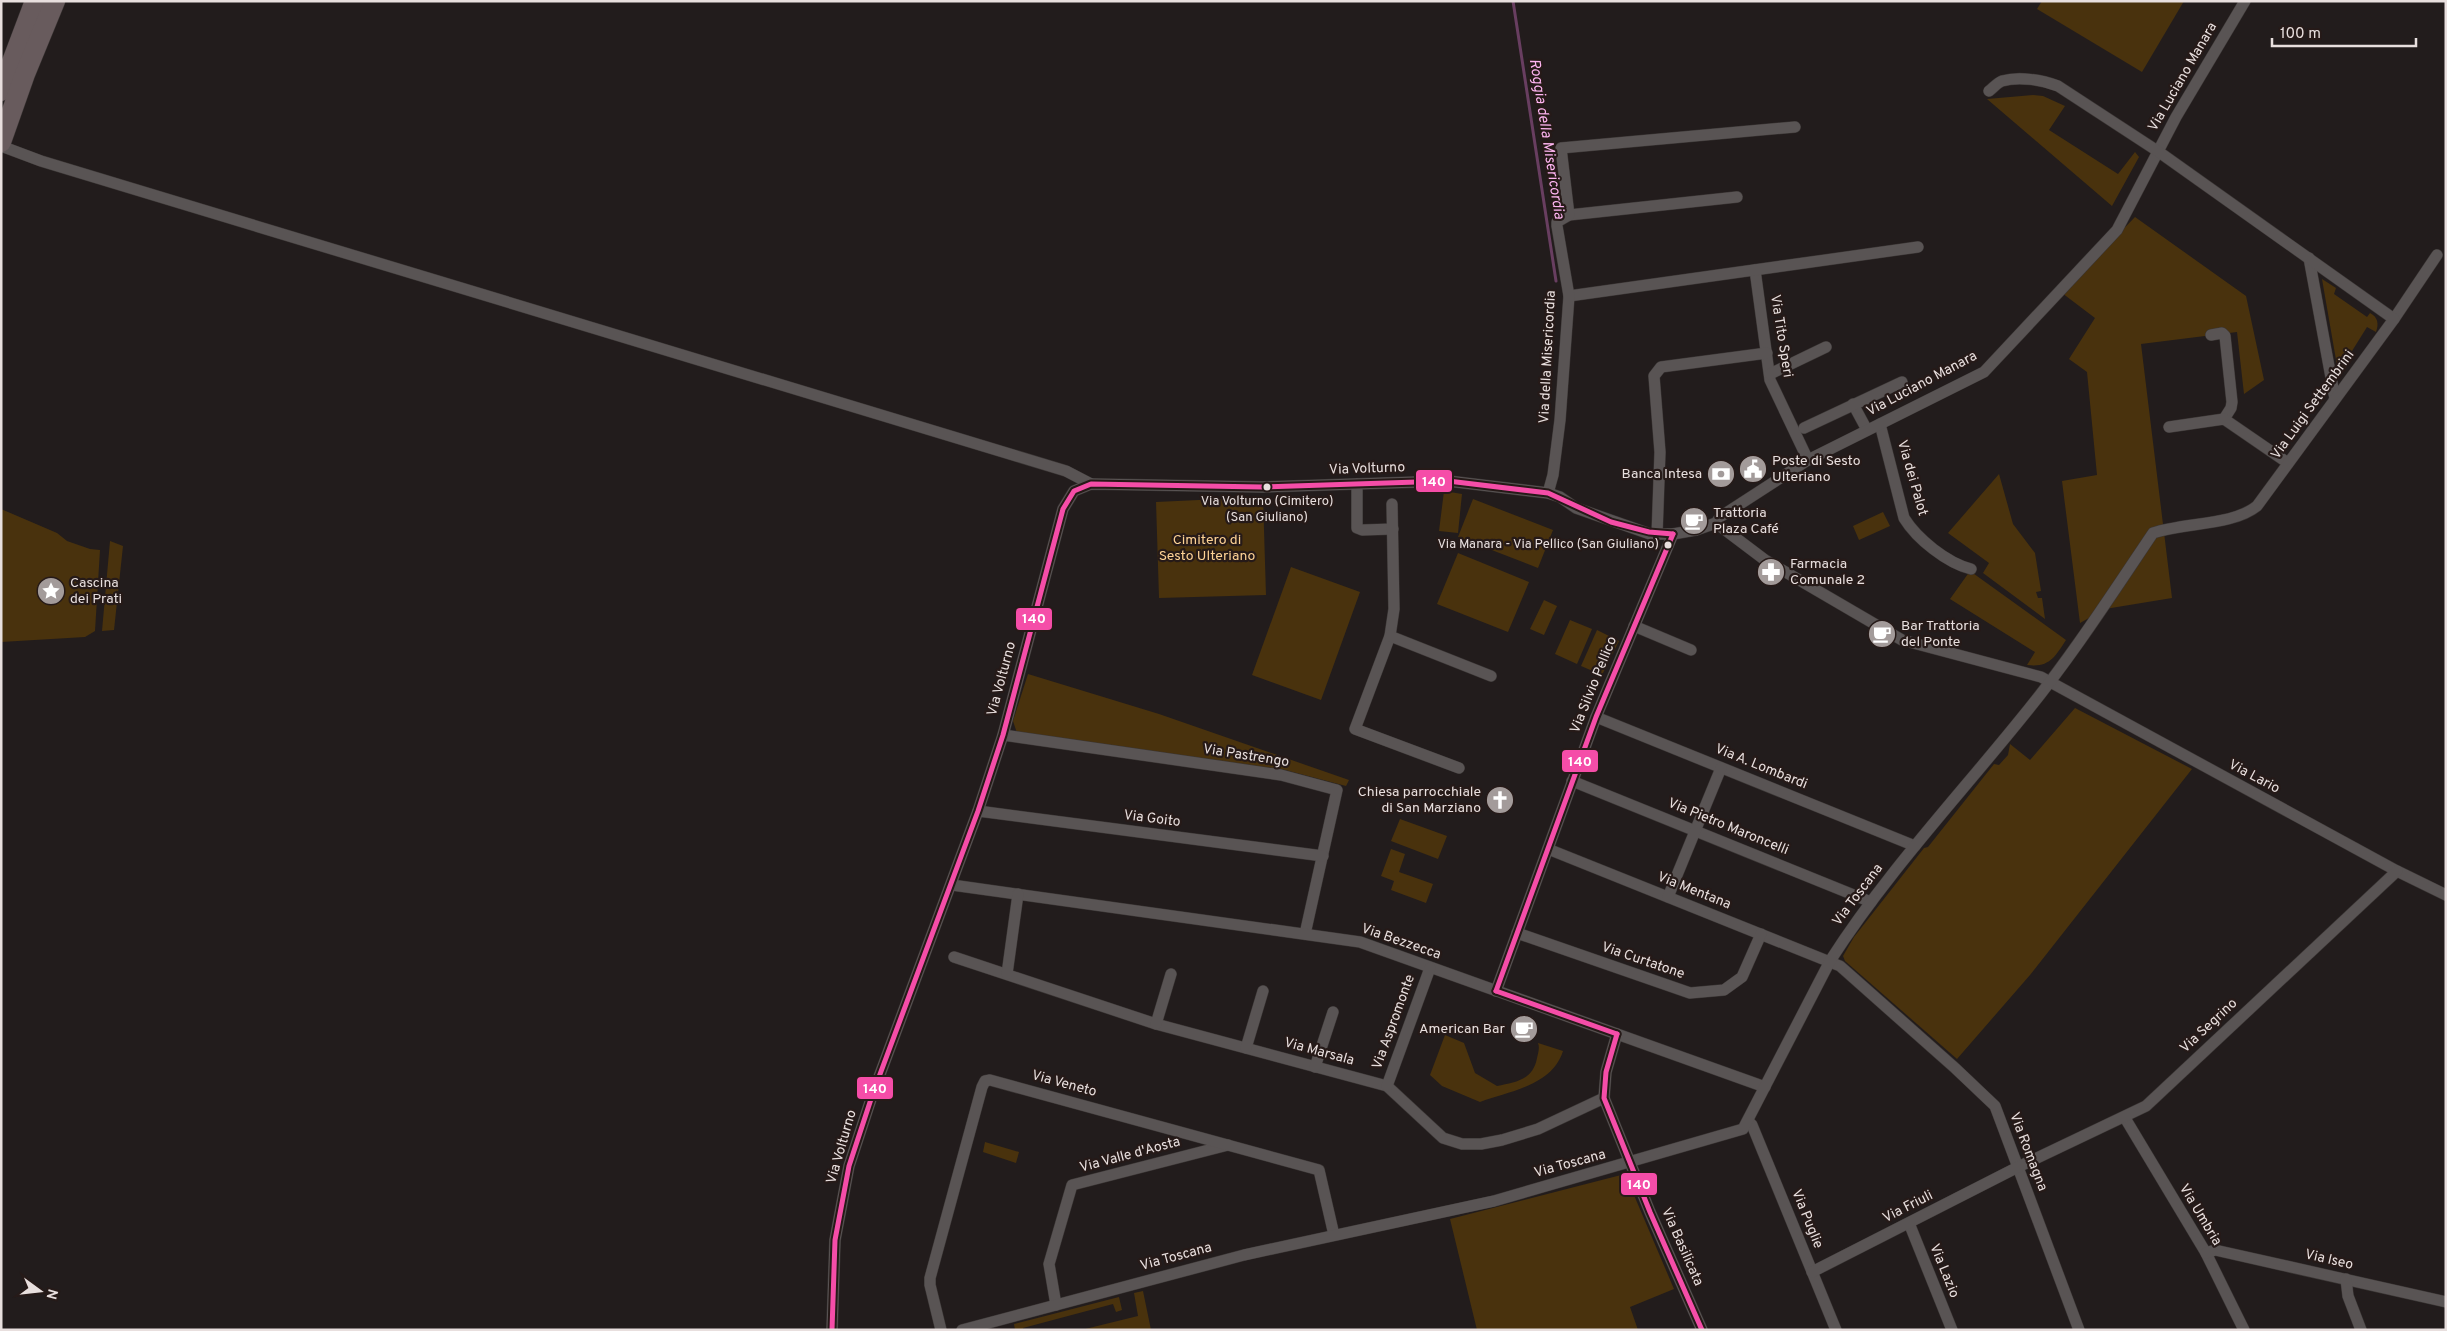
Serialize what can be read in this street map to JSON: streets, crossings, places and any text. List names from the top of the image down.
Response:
{
  "streets": {
    "street": [
      "Via Luciano Manara",
      "Via Tito Speri",
      "Via della Misericordia",
      "Via Luigi Settembrini",
      "Via Volturno",
      "Via dei Palot",
      "Via Silvio Pellico",
      "Via Pastrengo",
      "Via A. Lombardi",
      "Via Lario",
      "Via Goito",
      "Via Pietro Maroncelli",
      "Via Mentana",
      "Via Toscana",
      "Via Bezzecca",
      "Via Curtatone",
      "Via Aspromonte",
      "Via Segrino",
      "Via Marsala",
      "Via Veneto",
      "Via Romagna",
      "Via Valle d'Aosta",
      "Via Friuli",
      "Via Umbria",
      "Via Puglie",
      "Via Basilicata",
      "Via Iseo",
      "Via Lazio"
    ]
  },
  "crossings": [
    ["Via Luciano Manara", "Via Tito Speri"],
    ["Via Luciano Manara", "Via della Misericordia"],
    ["Via Luciano Manara", "Via Volturno"],
    ["Via Luciano Manara", "Via dei Palot"],
    ["Via Luciano Manara", "Via Silvio Pellico"],
    ["Via Luciano Manara", "Via Lario"],
    ["Via della Misericordia", "Via Volturno"],
    ["Via Luigi Settembrini", "Via Lario"],
    ["Via Luigi Settembrini", "Via Toscana"],
    ["Via Volturno", "Via Pastrengo"],
    ["Via Volturno", "Via Goito"],
    ["Via Volturno", "Via Bezzecca"],
    ["Via Silvio Pellico", "Via A. Lombardi"],
    ["Via Silvio Pellico", "Via Pietro Maroncelli"],
    ["Via Silvio Pellico", "Via Mentana"],
    ["Via Silvio Pellico", "Via Bezzecca"],
    ["Via Silvio Pellico", "Via Curtatone"],
    ["Via Pastrengo", "Via Goito"],
    ["Via Pastrengo", "Via Bezzecca"],
    ["Via A. Lombardi", "Via Toscana"],
    ["Via Lario", "Via Toscana"],
    ["Via Lario", "Via Segrino"],
    ["Via Pietro Maroncelli", "Via Toscana"],
    ["Via Mentana", "Via Toscana"],
    ["Via Mentana", "Via Curtatone"],
    ["Via Mentana", "Via Romagna"],
    ["Via Toscana", "Via Bezzecca"],
    ["Via Toscana", "Via Veneto"],
    ["Via Toscana", "Via Romagna"],
    ["Via Toscana", "Via Valle d'Aosta"],
    ["Via Toscana", "Via Puglie"],
    ["Via Toscana", "Via Basilicata"],
    ["Via Bezzecca", "Via Aspromonte"],
    ["Via Bezzecca", "Via Basilicata"],
    ["Via Aspromonte", "Via Marsala"],
    ["Via Segrino", "Via Romagna"],
    ["Via Segrino", "Via Friuli"],
    ["Via Segrino", "Via Umbria"],
    ["Via Marsala", "Via Basilicata"],
    ["Via Veneto", "Via Valle d'Aosta"],
    ["Via Romagna", "Via Friuli"],
    ["Via Friuli", "Via Puglie"],
    ["Via Friuli", "Via Lazio"],
    ["Via Umbria", "Via Iseo"]
  ],
  "water": ["Roggia della Misericordia"],
  "parks": ["Cimitero di Sesto Ulteriano"],
  "places": {
    "public building": ["Poste di Sesto Ulteriano"],
    "bank": ["Banca Intesa"],
    "other": ["Via Volturno (Cimitero) (San Giuliano)", "Via Manara - Via Pellico (San Giuliano)"],
    "cafe": ["Trattoria Plaza Café", "Bar Trattoria del Ponte", "American Bar"],
    "pharmacy": ["Farmacia Comunale 2"],
    "place": ["Cascina dei Prati"],
    "church": ["Chiesa parrocchiale di San Marziano"]
  },
  "lines": ["transit line 140"],
  "scale_bar": "100 m",
  "north": "right"
}
